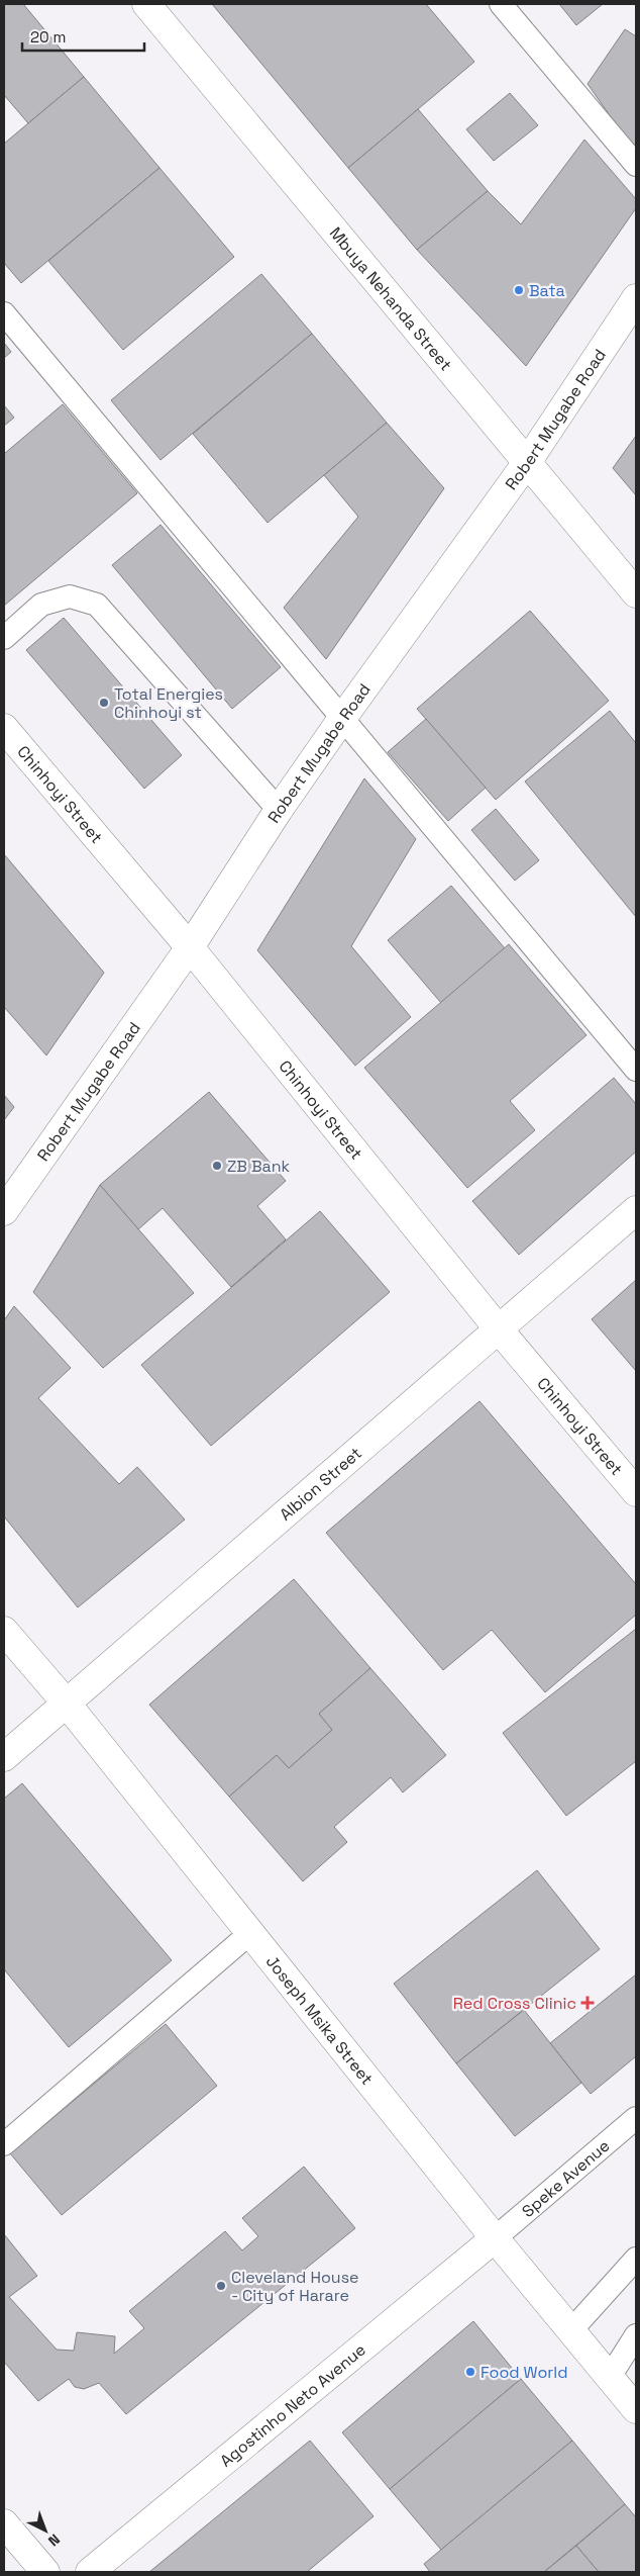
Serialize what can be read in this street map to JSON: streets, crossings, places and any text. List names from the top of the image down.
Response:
{
  "streets": {
    "street": [
      "Mbuya Nehanda Street",
      "Robert Mugabe Road",
      "Chinhoyi Street",
      "Albion Street",
      "Joseph Msika Street",
      "Agostinho Neto Avenue"
    ],
    "lane": ["Speke Avenue"]
  },
  "crossings": [
    ["Mbuya Nehanda Street", "Robert Mugabe Road"],
    ["Robert Mugabe Road", "Chinhoyi Street"],
    ["Chinhoyi Street", "Albion Street"],
    ["Albion Street", "Joseph Msika Street"],
    ["Joseph Msika Street", "Speke Avenue"],
    ["Joseph Msika Street", "Agostinho Neto Avenue"],
    ["Speke Avenue", "Agostinho Neto Avenue"]
  ],
  "places": {
    "other": [
      "Bata",
      "Total Energies Chinhoyi st",
      "ZB Bank",
      "Cleveland House - City of Harare",
      "Food World"
    ],
    "health": ["Red Cross Clinic"]
  },
  "scale_bar": "20 m",
  "north": "bottom right"
}
